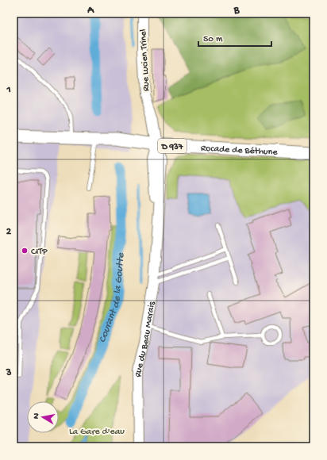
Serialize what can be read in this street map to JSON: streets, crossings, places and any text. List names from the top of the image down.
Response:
{
  "streets": {
    "main road": ["D 937", "Rocade de Béthune"],
    "street": ["Rue Lucien Trinel", "Rue du Beau Marais"]
  },
  "crossings": [
    ["Rue Lucien Trinel", "Rocade de Béthune"],
    ["Rue Lucien Trinel", "Rue du Beau Marais"],
    ["Rocade de Béthune", "Rue du Beau Marais"]
  ],
  "water": ["Courant de la Goutte"],
  "parks": ["La Gare d'eau"],
  "places": ["CITP"],
  "scale_bar": "50 m",
  "north": "left",
  "grid": {
    "columns": ["A", "B"],
    "rows": ["1", "2", "3"]
  }
}
